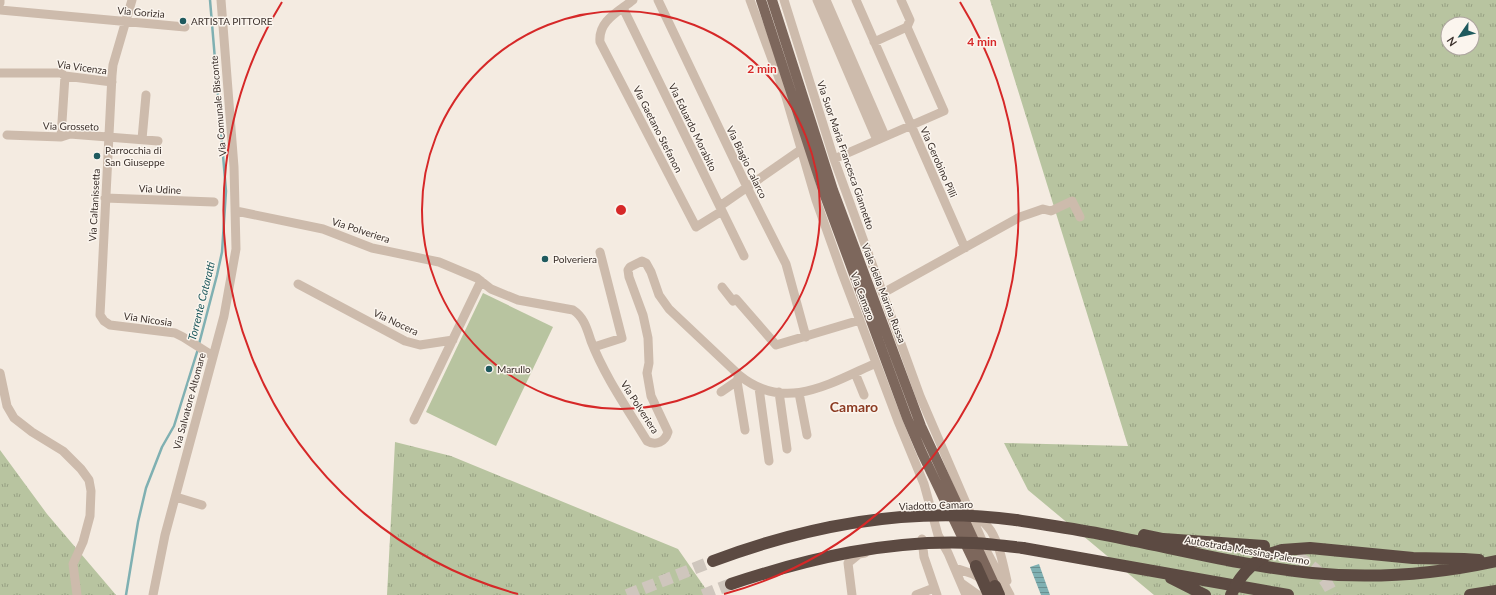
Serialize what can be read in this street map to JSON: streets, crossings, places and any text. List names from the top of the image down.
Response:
{
  "streets": {
    "highway": ["Viadotto Camaro", "Autostrada Messina-Palermo"],
    "main road": ["Viale della Marina Russa"],
    "street": [
      "Via Gorizia",
      "Via Vicenza",
      "Via Comunale Bisconte",
      "Via Grosseto",
      "Via Eduardo Morabito",
      "Via Gaetano Stefanon",
      "Via Suor Maria Francesca Giannetto",
      "Via Biagio Calarco",
      "Via Gerobino Pilli",
      "Via Udine",
      "Via Caltanissetta",
      "Via Polveriera",
      "Via Camaro",
      "Via Nicosia",
      "Via Nocera",
      "Via Salvatore Altomare"
    ]
  },
  "crossings": [
    ["Via Gorizia", "Via Caltanissetta"],
    ["Via Vicenza", "Via Caltanissetta"],
    ["Via Comunale Bisconte", "Via Polveriera"],
    ["Via Comunale Bisconte", "Via Salvatore Altomare"],
    ["Via Grosseto", "Via Caltanissetta"],
    ["Via Eduardo Morabito", "Via Gaetano Stefanon"],
    ["Via Suor Maria Francesca Giannetto", "Viale della Marina Russa"],
    ["Via Udine", "Via Caltanissetta"],
    ["Via Caltanissetta", "Via Nicosia"],
    ["Via Polveriera", "Via Camaro"],
    ["Via Polveriera", "Via Salvatore Altomare"],
    ["Via Nicosia", "Via Salvatore Altomare"],
    ["Viadotto Camaro", "Autostrada Messina-Palermo"]
  ],
  "districts": ["Camaro"],
  "water": ["Torrente Cataratti"],
  "places": [
    "ARTISTA PITTORE",
    "Parrocchia di San Giuseppe",
    "Polveriera",
    "Marullo"
  ],
  "north": "bottom left",
  "rings": ["4 min", "2 min"]
}
